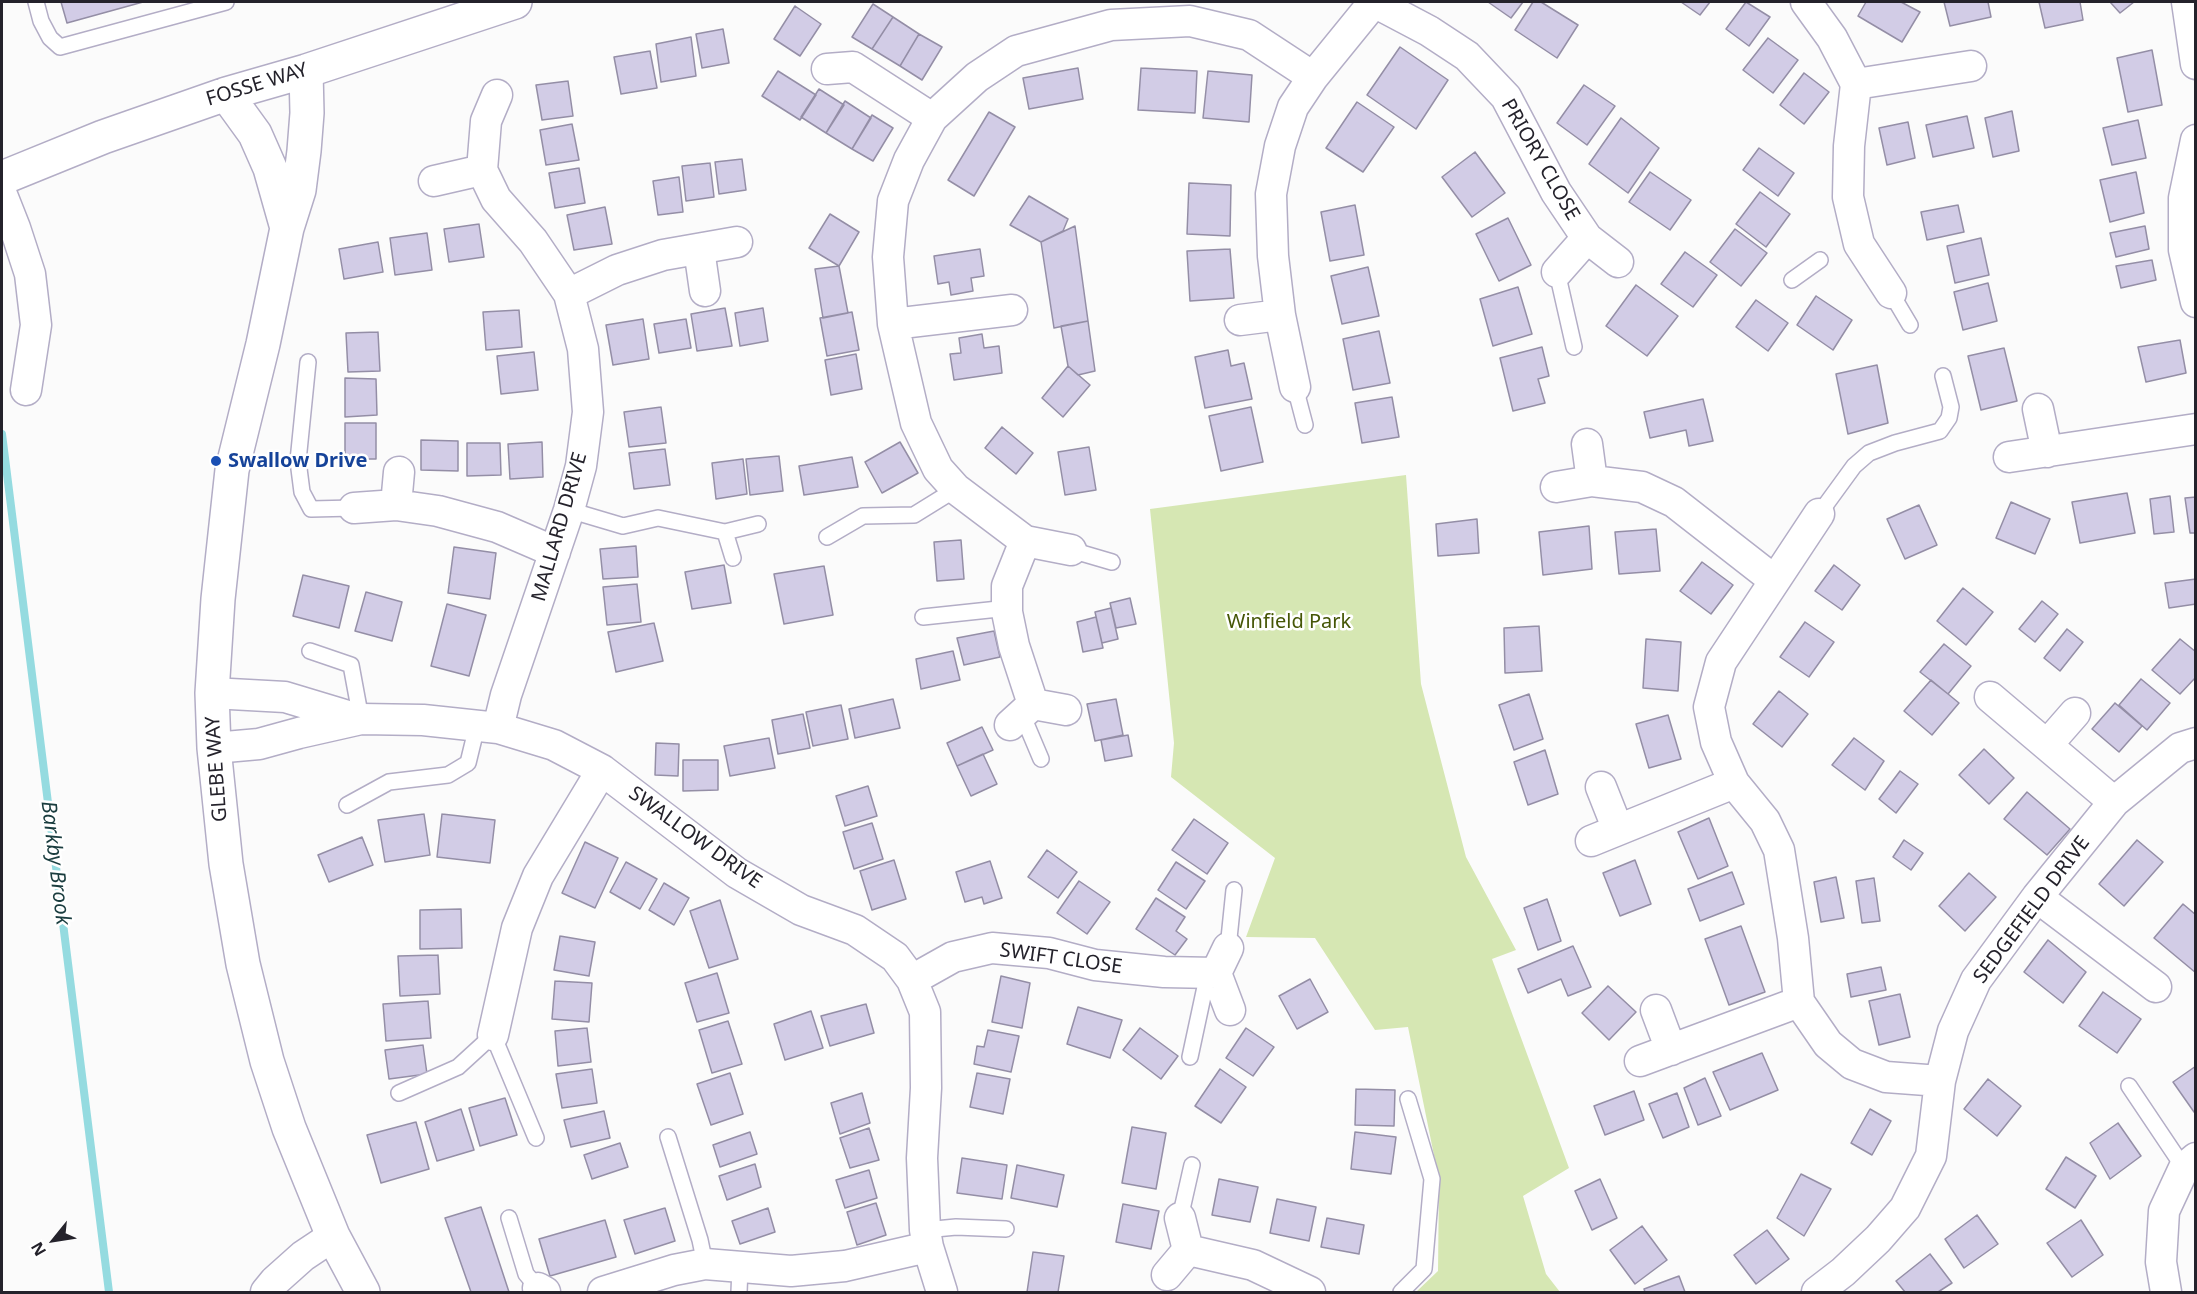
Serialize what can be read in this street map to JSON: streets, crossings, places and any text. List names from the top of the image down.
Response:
{
  "streets": {
    "street": [
      "FOSSE WAY",
      "PRIORY CLOSE",
      "MALLARD DRIVE",
      "GLEBE WAY",
      "SWALLOW DRIVE",
      "SEDGEFIELD DRIVE",
      "SWIFT CLOSE"
    ]
  },
  "crossings": [
    ["FOSSE WAY", "GLEBE WAY"],
    ["MALLARD DRIVE", "SWALLOW DRIVE"],
    ["GLEBE WAY", "SWALLOW DRIVE"],
    ["SWALLOW DRIVE", "SWIFT CLOSE"]
  ],
  "water": ["Barkby Brook"],
  "parks": ["Winfield Park"],
  "places": ["Swallow Drive"],
  "north": "bottom left"
}
